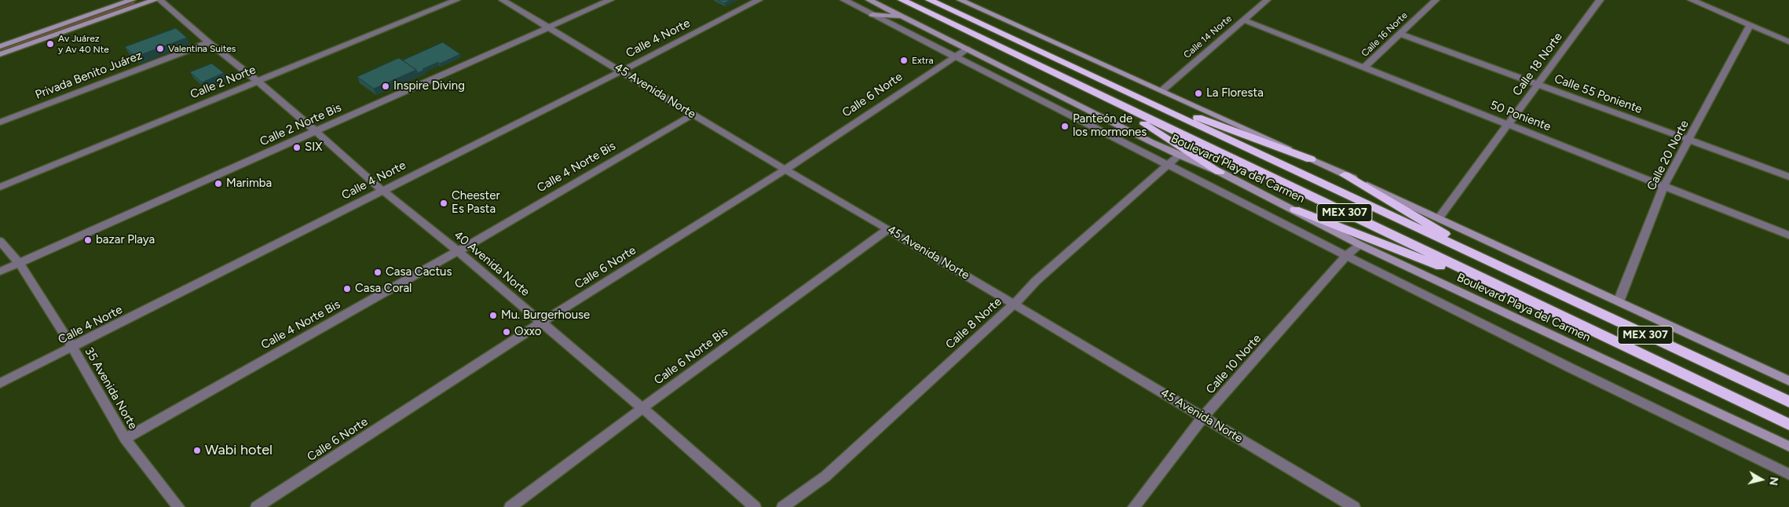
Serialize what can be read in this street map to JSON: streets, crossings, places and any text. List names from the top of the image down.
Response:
{
  "streets": {
    "highway": ["MEX 307"],
    "main road": ["Boulevard Playa del Carmen"],
    "street": [
      "Calle 16 Norte",
      "Calle 14 Norte",
      "Calle 4 Norte",
      "Calle 18 Norte",
      "Privada Benito Juárez",
      "Calle 2 Norte",
      "45 Avenida Norte",
      "Calle 55 Poniente",
      "Calle 6 Norte",
      "50 Poniente",
      "Calle 2 Norte Bis",
      "Calle 20 Norte",
      "Calle 4 Norte Bis",
      "40 Avenida Norte",
      "Calle 8 Norte",
      "Calle 6 Norte Bis",
      "Calle 10 Norte",
      "35 Avenida Norte"
    ]
  },
  "crossings": [
    ["Calle 16 Norte", "Calle 55 Poniente"],
    ["Calle 16 Norte", "50 Poniente"],
    ["Calle 14 Norte", "50 Poniente"],
    ["Calle 4 Norte", "45 Avenida Norte"],
    ["Calle 4 Norte", "40 Avenida Norte"],
    ["Calle 4 Norte", "35 Avenida Norte"],
    ["Calle 18 Norte", "Calle 55 Poniente"],
    ["Calle 18 Norte", "50 Poniente"],
    ["Privada Benito Juárez", "40 Avenida Norte"],
    ["Calle 2 Norte", "40 Avenida Norte"],
    ["45 Avenida Norte", "Calle 6 Norte"],
    ["45 Avenida Norte", "Calle 2 Norte Bis"],
    ["45 Avenida Norte", "Calle 4 Norte Bis"],
    ["45 Avenida Norte", "Calle 8 Norte"],
    ["45 Avenida Norte", "Calle 6 Norte Bis"],
    ["45 Avenida Norte", "Calle 10 Norte"],
    ["Calle 55 Poniente", "Calle 20 Norte"],
    ["Calle 6 Norte", "Boulevard Playa del Carmen"],
    ["Calle 6 Norte", "40 Avenida Norte"],
    ["50 Poniente", "Calle 20 Norte"],
    ["Calle 2 Norte Bis", "40 Avenida Norte"],
    ["Calle 2 Norte Bis", "35 Avenida Norte"],
    ["Calle 4 Norte Bis", "40 Avenida Norte"],
    ["Calle 4 Norte Bis", "35 Avenida Norte"],
    ["Boulevard Playa del Carmen", "Calle 8 Norte"],
    ["Boulevard Playa del Carmen", "Calle 10 Norte"],
    ["40 Avenida Norte", "Calle 6 Norte Bis"]
  ],
  "places": [
    "Av Juárez y Av 40 Nte",
    "Valentina Suites",
    "Extra",
    "Inspire Diving",
    "La Floresta",
    "Panteón de los mormones",
    "SIX",
    "Marimba",
    "Cheester Es Pasta",
    "bazar Playa",
    "Casa Cactus",
    "Casa Coral",
    "Mu. Burgerhouse",
    "Oxxo",
    "Wabi hotel"
  ],
  "north": "right"
}
